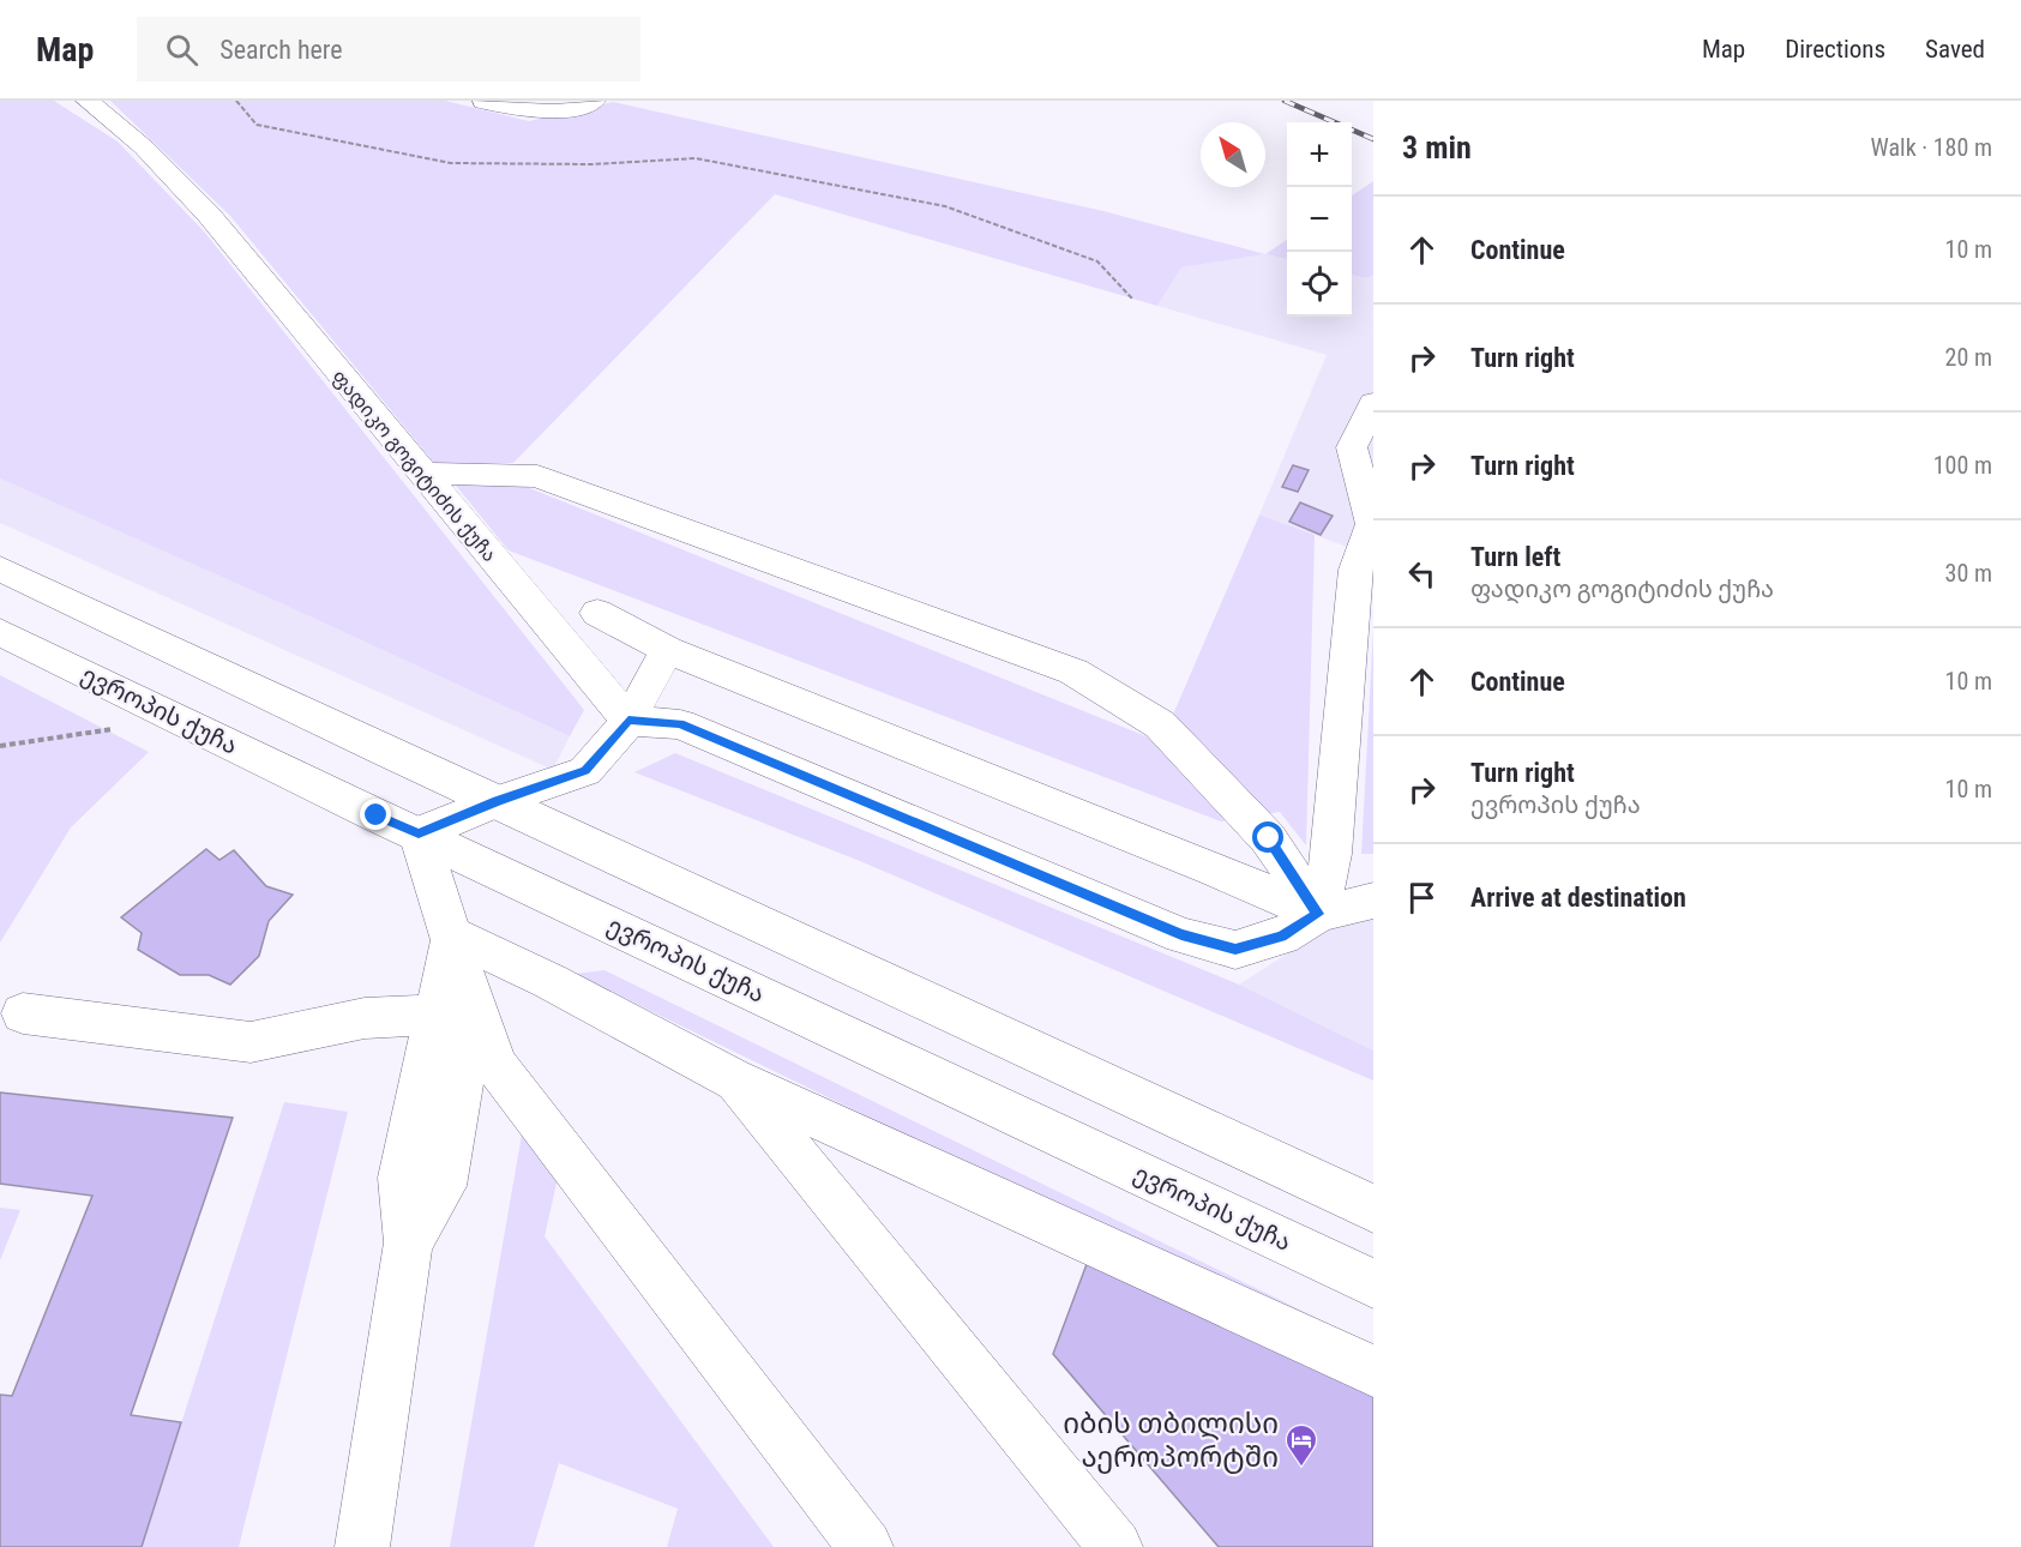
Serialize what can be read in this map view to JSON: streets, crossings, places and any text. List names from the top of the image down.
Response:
{
  "streets": {
    "main road": ["ფადიკო გოგიტიძის ქუჩა", "ევროპის ქუჩა"]
  },
  "places": {
    "hotel": ["იბის თბილისი აეროპორტში"]
  },
  "north": "top left",
  "page": {
    "header": "Map",
    "search": "Search here",
    "nav": ["Map", "Directions", "Saved"],
    "heading": ["3 min", "Walk · 180 m"],
    "map_buttons": ["+", "−"],
    "list": [
      ["Continue", "10 m"],
      ["Turn right", "20 m"],
      ["Turn right", "100 m"],
      ["Turn left", "ფადიკო გოგიტიძის ქუჩა", "30 m"],
      ["Continue", "10 m"],
      ["Turn right", "ევროპის ქუჩა", "10 m"],
      "Arrive at destination"
    ]
  }
}
